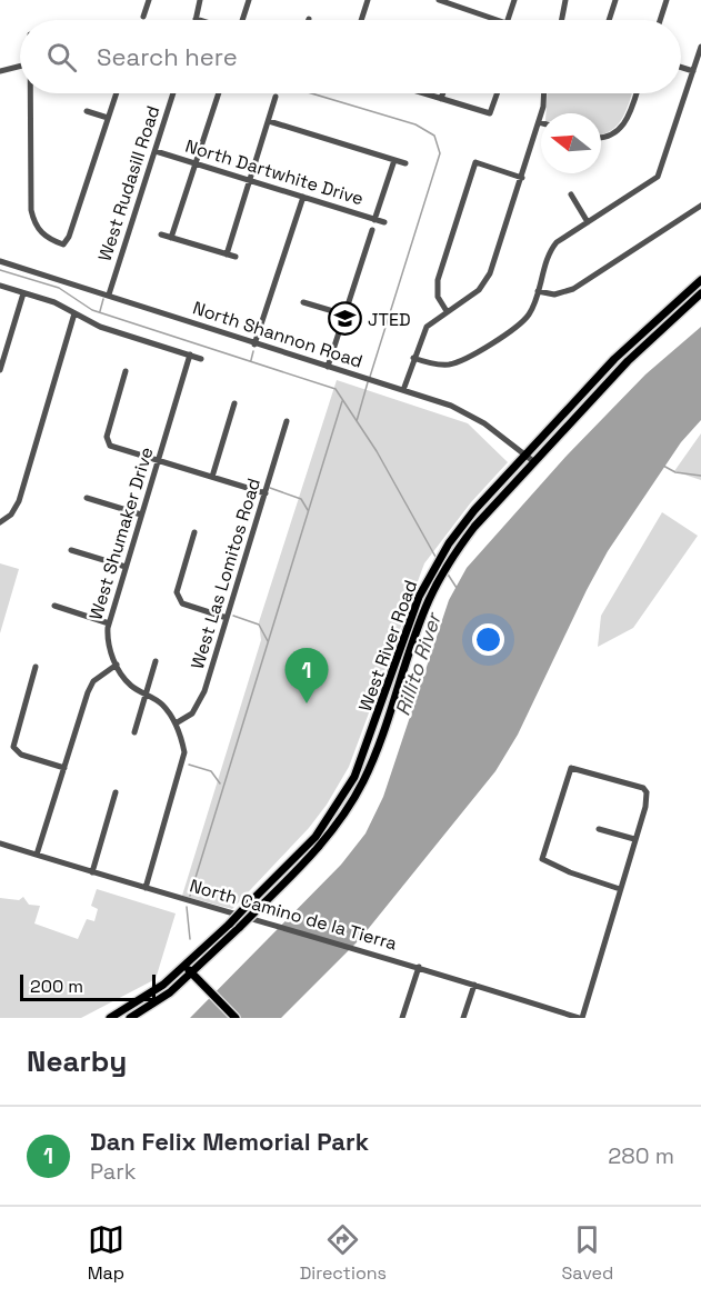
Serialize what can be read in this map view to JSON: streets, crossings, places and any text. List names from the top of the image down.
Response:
{
  "streets": {
    "main road": ["West River Road"],
    "street": [
      "North Dartwhite Drive",
      "West Rudasill Road",
      "North Shannon Road",
      "West Shumaker Drive",
      "West Las Lomitos Road",
      "North Camino de la Tierra"
    ]
  },
  "crossings": [
    ["North Dartwhite Drive", "West Rudasill Road"],
    ["West Rudasill Road", "North Shannon Road"],
    ["North Shannon Road", "West River Road"],
    ["West Shumaker Drive", "West Las Lomitos Road"],
    ["West Shumaker Drive", "North Camino de la Tierra"]
  ],
  "water": ["Rillito River"],
  "places": {
    "school or university": ["JTED"]
  },
  "scale_bar": "200 m",
  "north": "left",
  "page": {
    "search": "Search here",
    "pins": "1",
    "scale": "200 m",
    "heading": "Nearby",
    "list": [
      {
        "mark": "1",
        "name": "Dan Felix Memorial Park",
        "note": "Park",
        "value": "280 m"
      }
    ],
    "nav": ["Map", "Directions", "Saved"]
  }
}
